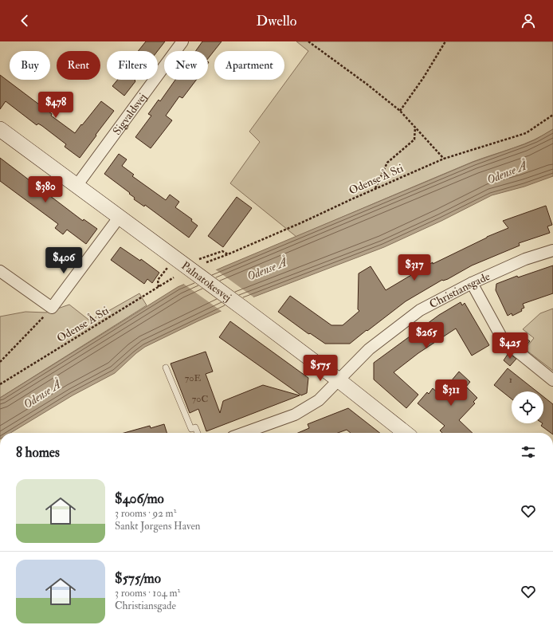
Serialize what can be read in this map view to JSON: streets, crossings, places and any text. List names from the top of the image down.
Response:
{
  "streets": {
    "main road": ["Palnatokesvej"],
    "street": ["Sigvaldsvej", "Christiansgade"],
    "path": ["Odense Å Sti"]
  },
  "crossings": [
    ["Sigvaldsvej", "Palnatokesvej"],
    ["Palnatokesvej", "Christiansgade"]
  ],
  "water": ["Odense Å"],
  "house_numbers": ["70E", "1", "70C"],
  "page": {
    "header": "Dwello",
    "chip": [
      "Buy",
      "Rent",
      "Filters",
      "New",
      "Apartment"
    ],
    "price": [
      "$478",
      "$380",
      "$406",
      "$317",
      "$265",
      "$425",
      "$575",
      "$311"
    ],
    "heading": "8 homes",
    "list": [
      {
        "name": "$406/mo",
        "note": "3 rooms · 92 m² · Sankt Jørgens Haven"
      },
      {
        "name": "$575/mo",
        "note": "3 rooms · 104 m² · Christiansgade"
      }
    ]
  }
}
